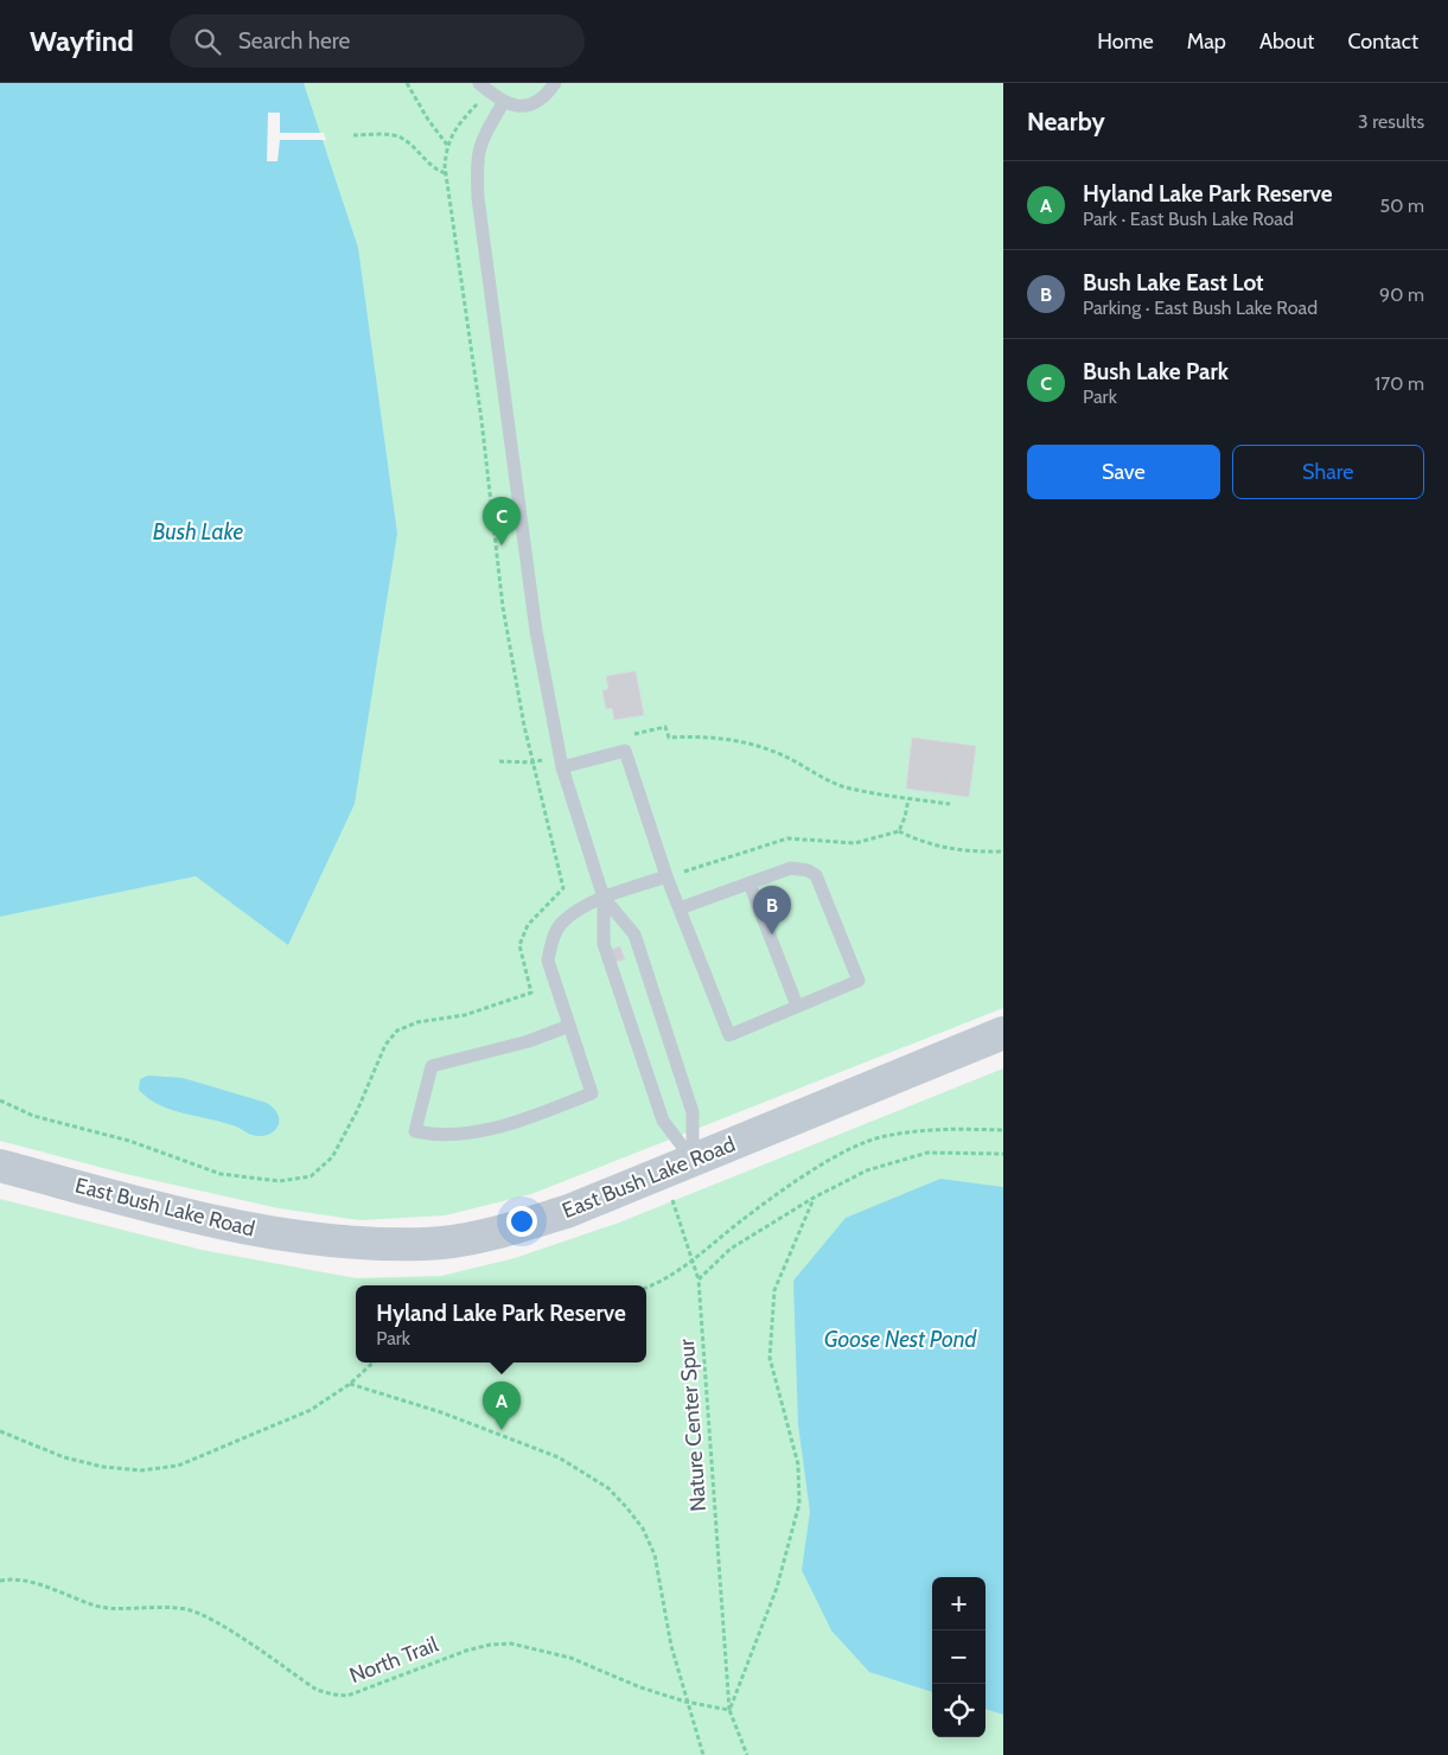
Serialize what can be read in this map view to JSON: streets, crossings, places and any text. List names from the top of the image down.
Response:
{
  "streets": {
    "street": ["East Bush Lake Road"],
    "path": ["Nature Center Spur", "North Trail"]
  },
  "crossings": [
    ["Nature Center Spur", "North Trail"]
  ],
  "water": ["Bush Lake", "Goose Nest Pond"],
  "page": {
    "header": "Wayfind",
    "search": "Search here",
    "nav": [
      "Home",
      "Map",
      "About",
      "Contact"
    ],
    "heading": ["Nearby", "3 results"],
    "list": [
      {
        "mark": "A",
        "name": "Hyland Lake Park Reserve",
        "note": "Park · East Bush Lake Road",
        "value": "50 m"
      },
      {
        "mark": "B",
        "name": "Bush Lake East Lot",
        "note": "Parking · East Bush Lake Road",
        "value": "90 m"
      },
      {
        "mark": "C",
        "name": "Bush Lake Park",
        "note": "Park",
        "value": "170 m"
      }
    ],
    "buttons": ["Save", "Share"],
    "pins": ["C", "B", "A"],
    "popup": ["Hyland Lake Park Reserve", "Park"],
    "map_buttons": ["+", "−"]
  }
}
